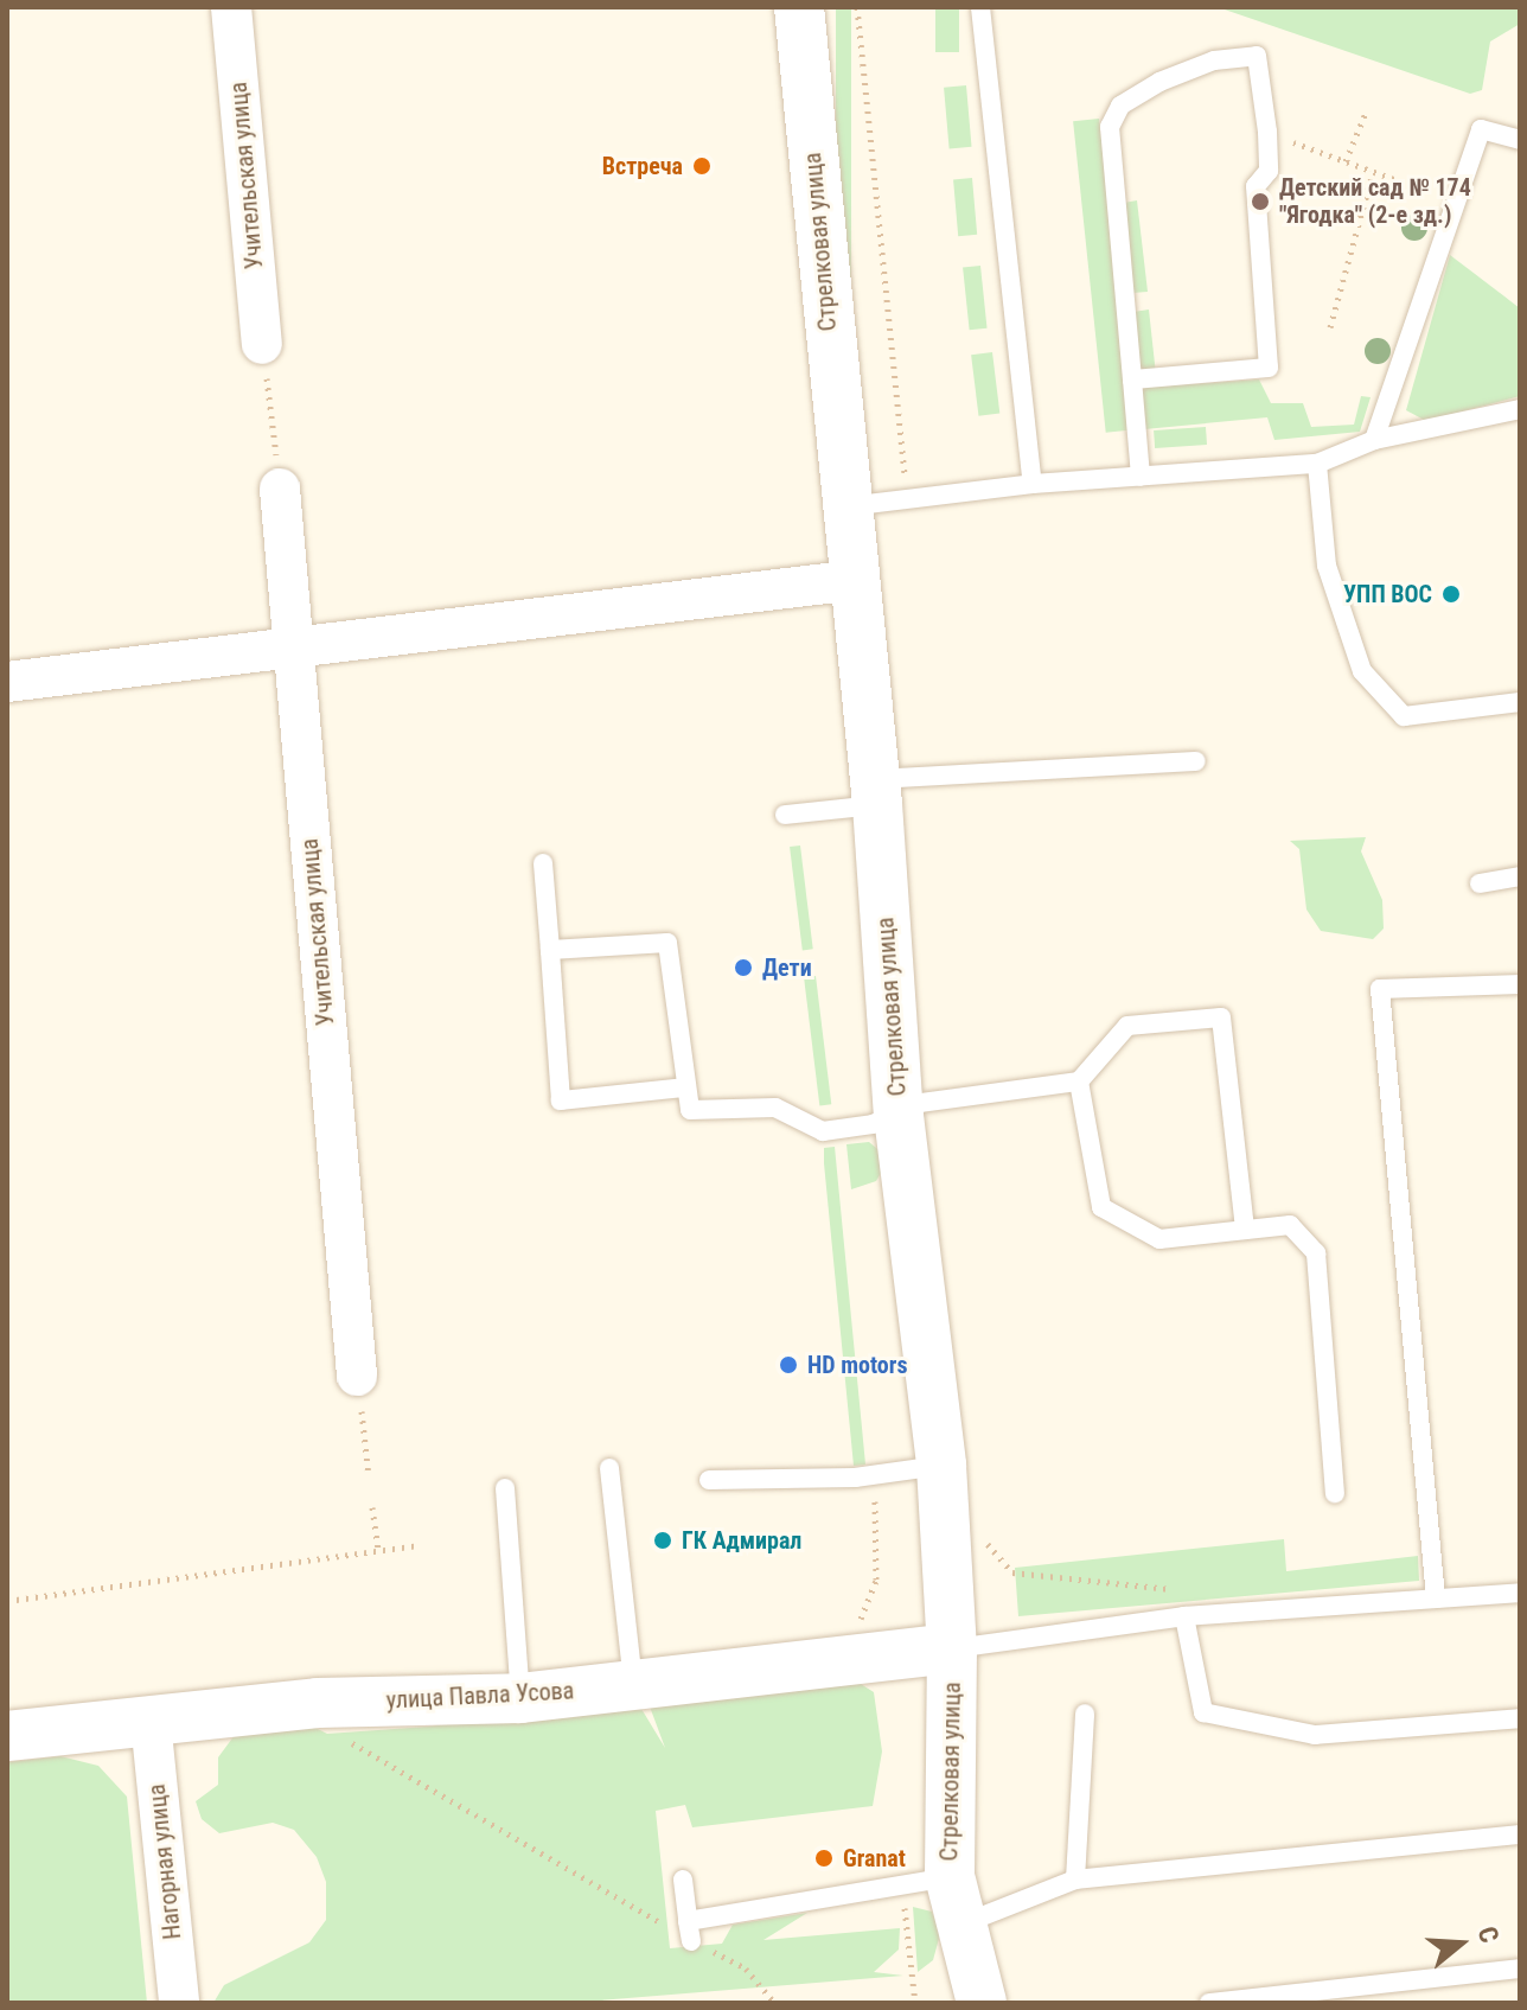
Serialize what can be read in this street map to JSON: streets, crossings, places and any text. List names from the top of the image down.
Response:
{
  "streets": {
    "street": [
      "Учительская улица",
      "Стрелковая улица",
      "улица Павла Усова",
      "Нагорная улица"
    ]
  },
  "crossings": [
    ["Стрелковая улица", "улица Павла Усова"],
    ["улица Павла Усова", "Нагорная улица"]
  ],
  "places": [
    "Встреча",
    "Детский сад № 174 \"Ягодка\" (2-е зд.)",
    "УПП ВОС",
    "Дети",
    "HD motors",
    "ГК Адмирал",
    "Granat"
  ],
  "north": "right"
}
